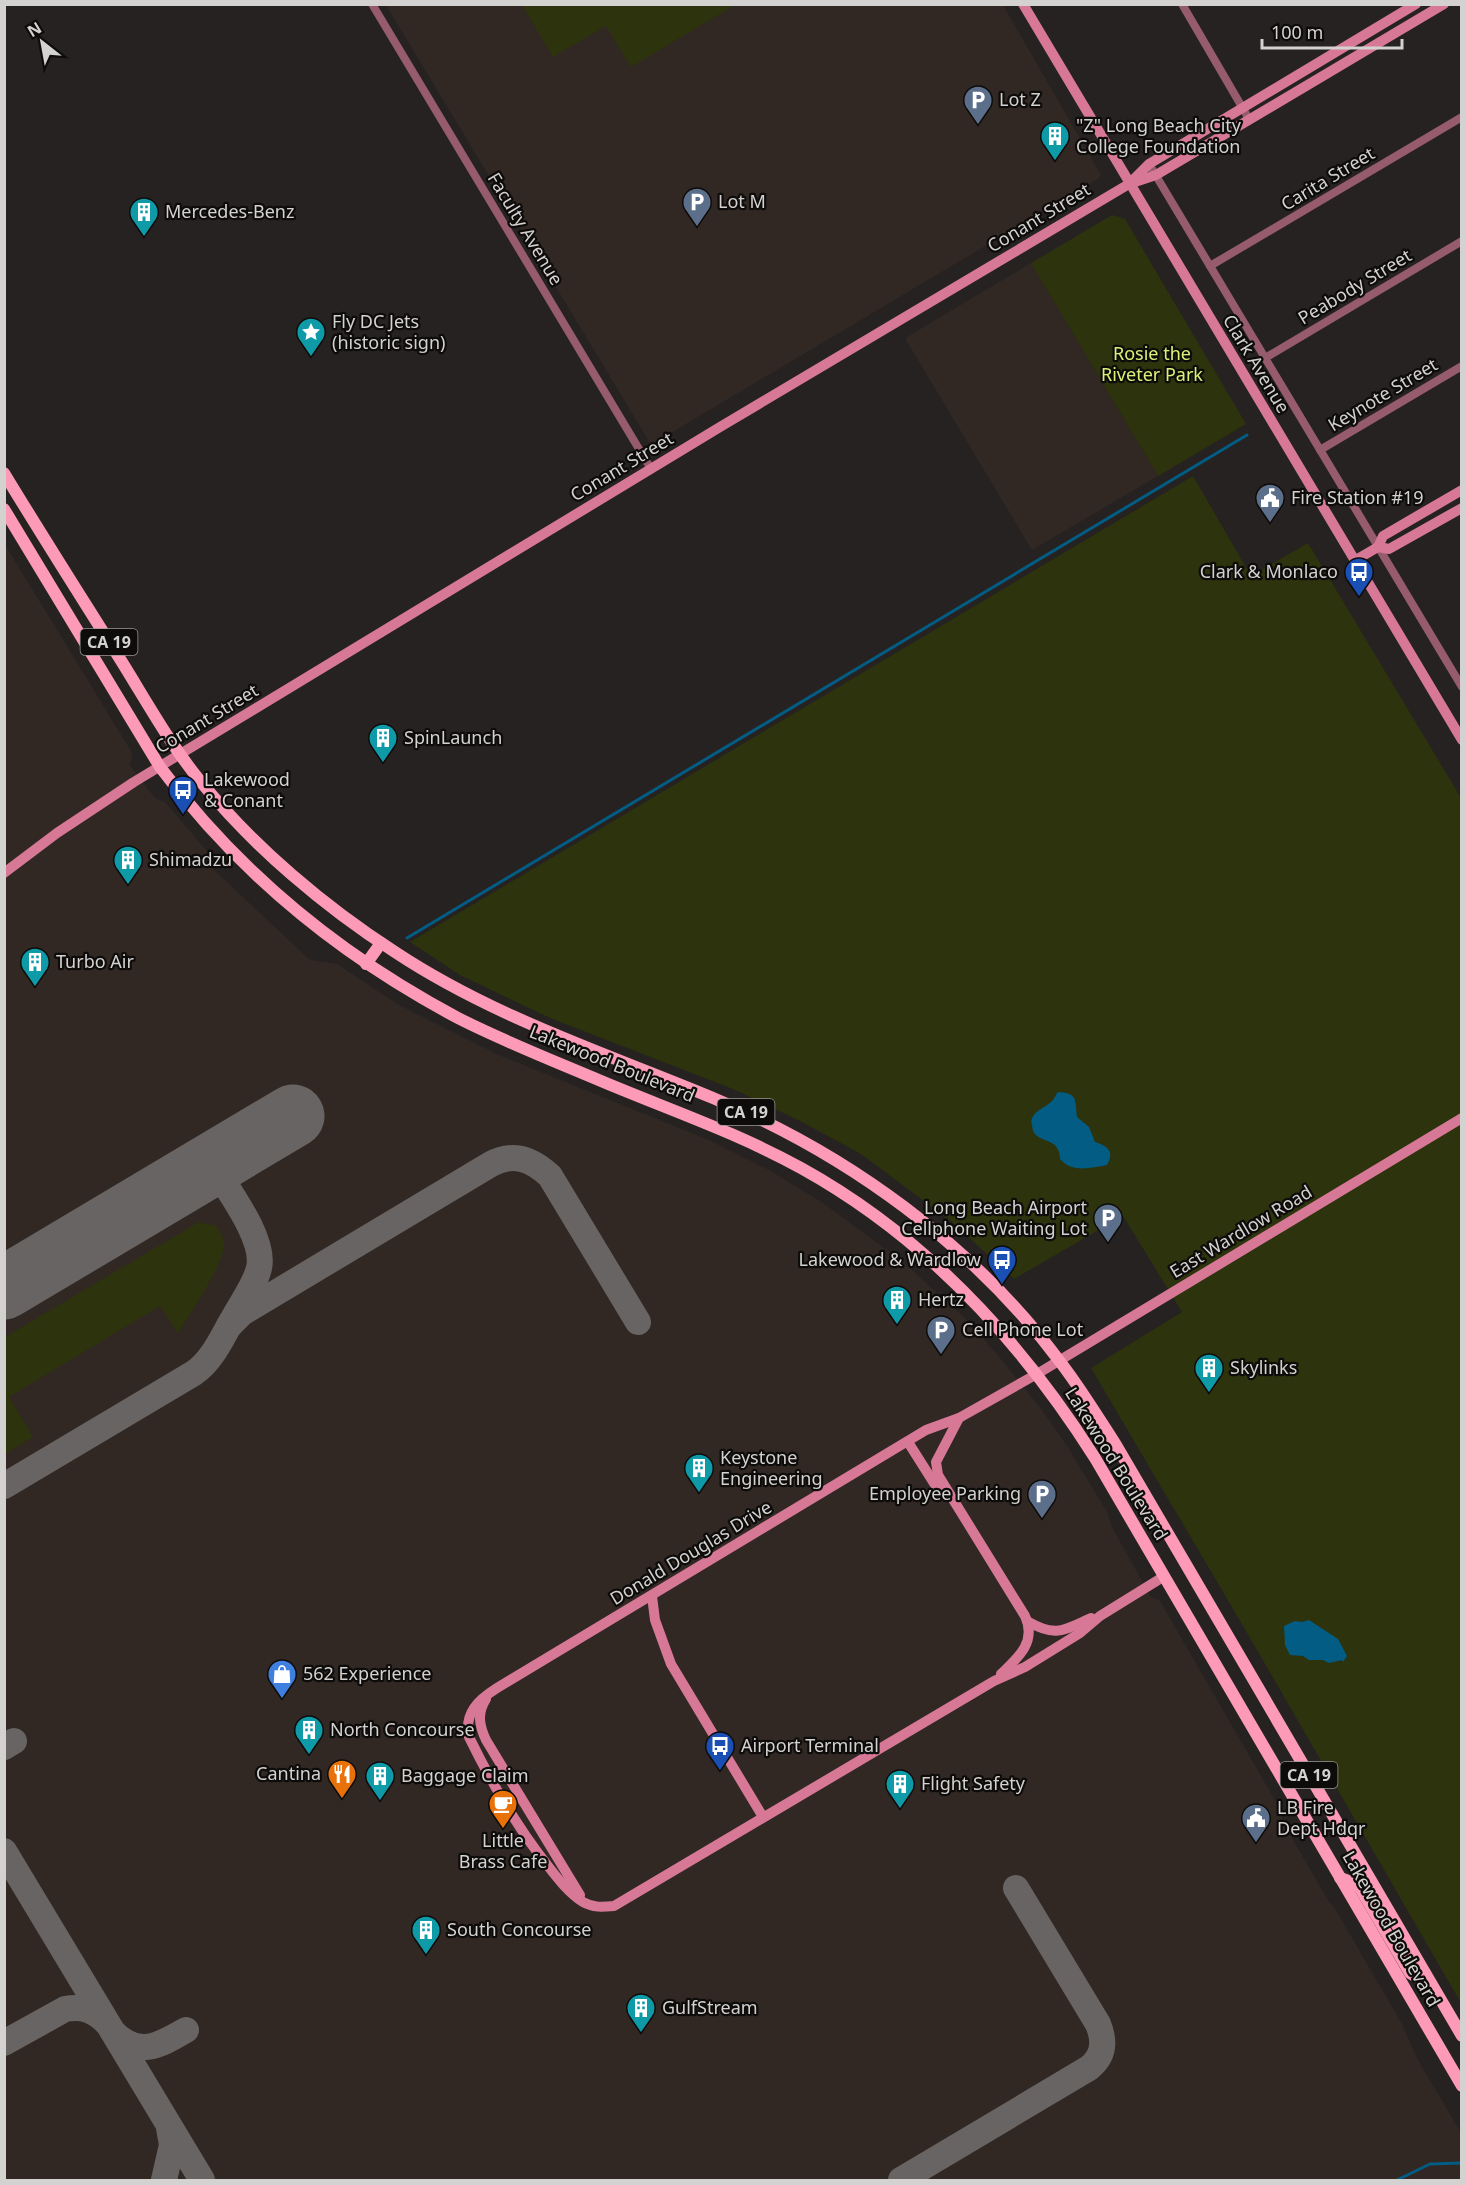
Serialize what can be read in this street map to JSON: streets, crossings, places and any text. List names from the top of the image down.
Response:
{
  "streets": {
    "main road": ["CA 19", "Lakewood Boulevard"],
    "street": [
      "Carita Street",
      "Conant Street",
      "Faculty Avenue",
      "Peabody Street",
      "Clark Avenue",
      "Keynote Street",
      "East Wardlow Road",
      "Donald Douglas Drive"
    ]
  },
  "crossings": [
    ["Carita Street", "Clark Avenue"],
    ["Conant Street", "Faculty Avenue"],
    ["Conant Street", "Clark Avenue"],
    ["Conant Street", "Lakewood Boulevard"],
    ["Peabody Street", "Clark Avenue"],
    ["Clark Avenue", "Keynote Street"],
    ["Lakewood Boulevard", "East Wardlow Road"],
    ["Lakewood Boulevard", "Donald Douglas Drive"],
    ["East Wardlow Road", "Donald Douglas Drive"]
  ],
  "parks": ["Rosie the Riveter Park"],
  "places": {
    "parking": [
      "Lot Z",
      "Lot M",
      "Long Beach Airport Cellphone Waiting Lot",
      "Cell Phone Lot",
      "Employee Parking"
    ],
    "building": [
      "\"Z\" Long Beach City College Foundation",
      "Mercedes-Benz",
      "SpinLaunch",
      "Shimadzu",
      "Turbo Air",
      "Hertz",
      "Skylinks",
      "Keystone Engineering",
      "North Concourse",
      "Baggage Claim",
      "Flight Safety",
      "South Concourse",
      "GulfStream"
    ],
    "place": ["Fly DC Jets (historic sign)"],
    "public building": ["Fire Station #19", "LB Fire Dept Hdqr"],
    "bus stop": [
      "Clark & Monlaco",
      "Lakewood & Conant",
      "Lakewood & Wardlow",
      "Airport Terminal"
    ],
    "shop": ["562 Experience"],
    "restaurant": ["Cantina"],
    "cafe": ["Little Brass Cafe"]
  },
  "scale_bar": "100 m",
  "north": "top left"
}
